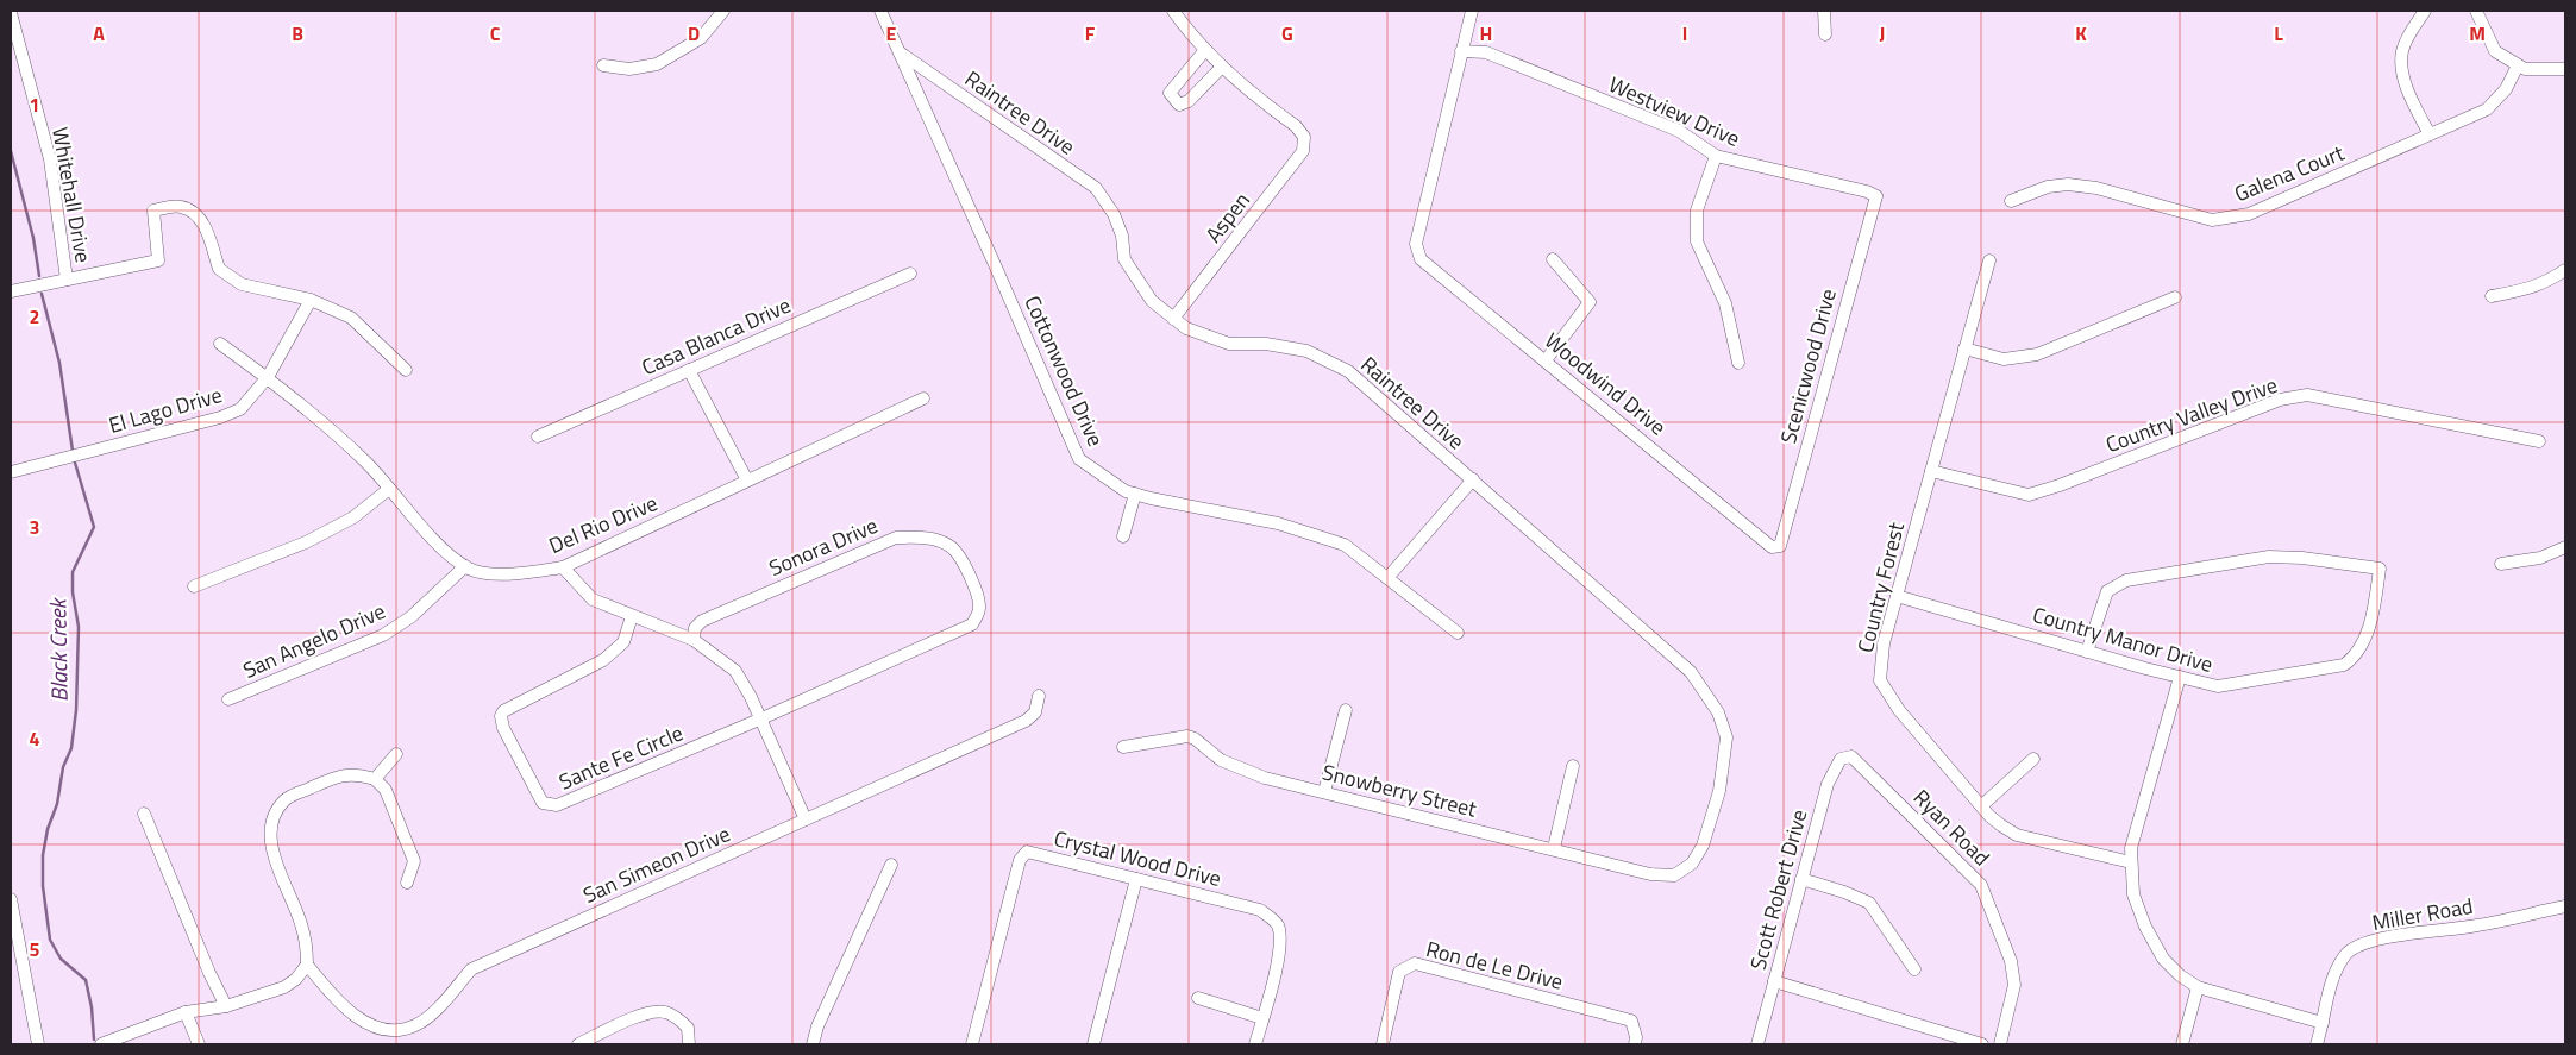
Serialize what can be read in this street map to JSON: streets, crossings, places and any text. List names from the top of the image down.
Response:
{
  "streets": {
    "street": [
      "Westview Drive",
      "Raintree Drive",
      "Galena Court",
      "Whitehall Drive",
      "Aspen",
      "Casa Blanca Drive",
      "Scenicwood Drive",
      "Cottonwood Drive",
      "Woodwind Drive",
      "El Lago Drive",
      "Country Valley Drive",
      "Del Rio Drive",
      "Sonora Drive",
      "Country Forest",
      "Country Manor Drive",
      "San Angelo Drive",
      "Sante Fe Circle",
      "Snowberry Street",
      "Ryan Road",
      "Crystal Wood Drive",
      "San Simeon Drive",
      "Scott Robert Drive",
      "Miller Road",
      "Ron de Le Drive"
    ]
  },
  "crossings": [
    ["Westview Drive", "Scenicwood Drive"],
    ["Westview Drive", "Woodwind Drive"],
    ["Raintree Drive", "Aspen"],
    ["Raintree Drive", "Cottonwood Drive"],
    ["Raintree Drive", "Snowberry Street"],
    ["Scenicwood Drive", "Woodwind Drive"],
    ["El Lago Drive", "Del Rio Drive"],
    ["Country Valley Drive", "Country Forest"],
    ["Del Rio Drive", "San Angelo Drive"],
    ["Sonora Drive", "Sante Fe Circle"],
    ["Country Forest", "Country Manor Drive"],
    ["Ryan Road", "Scott Robert Drive"]
  ],
  "water": ["Black Creek"],
  "grid": {
    "columns": [
      "A",
      "B",
      "C",
      "D",
      "E",
      "F",
      "G",
      "H",
      "I",
      "J",
      "K",
      "L",
      "M"
    ],
    "rows": [
      "1",
      "2",
      "3",
      "4",
      "5"
    ]
  }
}
